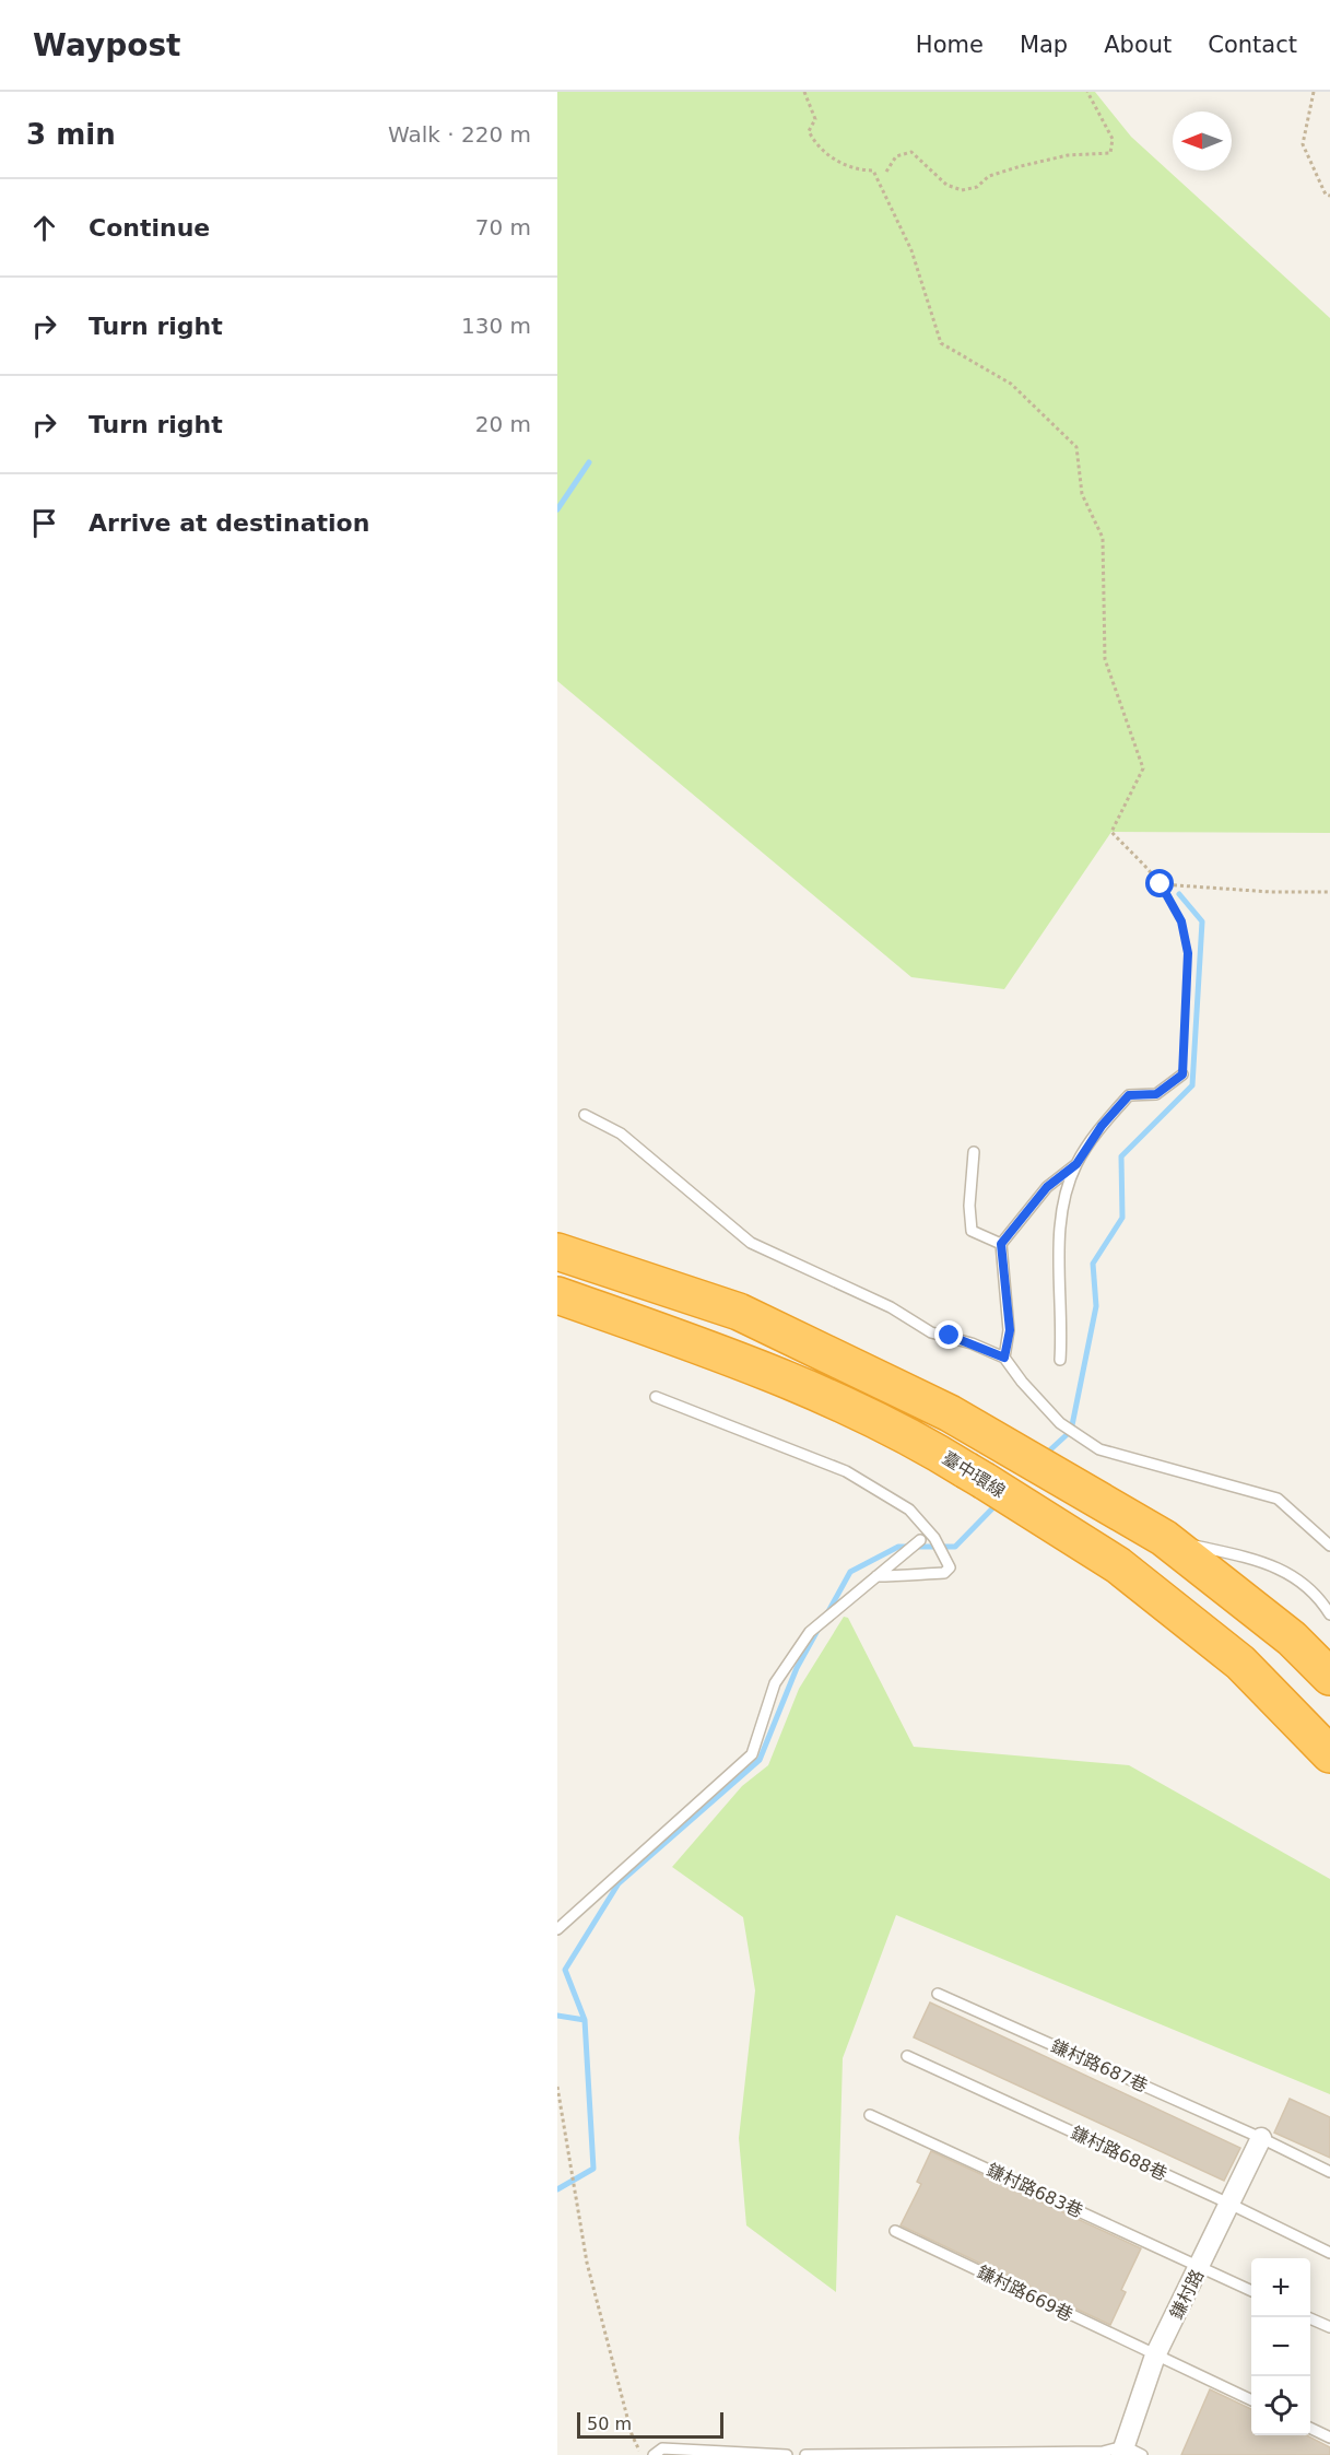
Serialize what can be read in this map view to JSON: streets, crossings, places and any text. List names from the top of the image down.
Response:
{
  "streets": {
    "highway": ["臺中環線"],
    "street": ["鎌村路"],
    "lane": [
      "鎌村路687巷",
      "鎌村路688巷",
      "鎌村路683巷",
      "鎌村路669巷"
    ]
  },
  "crossings": [
    ["鎌村路687巷", "鎌村路"],
    ["鎌村路688巷", "鎌村路"],
    ["鎌村路683巷", "鎌村路"],
    ["鎌村路669巷", "鎌村路"]
  ],
  "scale_bar": "50 m",
  "north": "left",
  "page": {
    "header": "Waypost",
    "nav": [
      "Home",
      "Map",
      "About",
      "Contact"
    ],
    "heading": ["3 min", "Walk · 220 m"],
    "list": [
      ["Continue", "70 m"],
      ["Turn right", "130 m"],
      ["Turn right", "20 m"],
      "Arrive at destination"
    ],
    "map_buttons": ["+", "−"],
    "scale": "50 m"
  }
}
